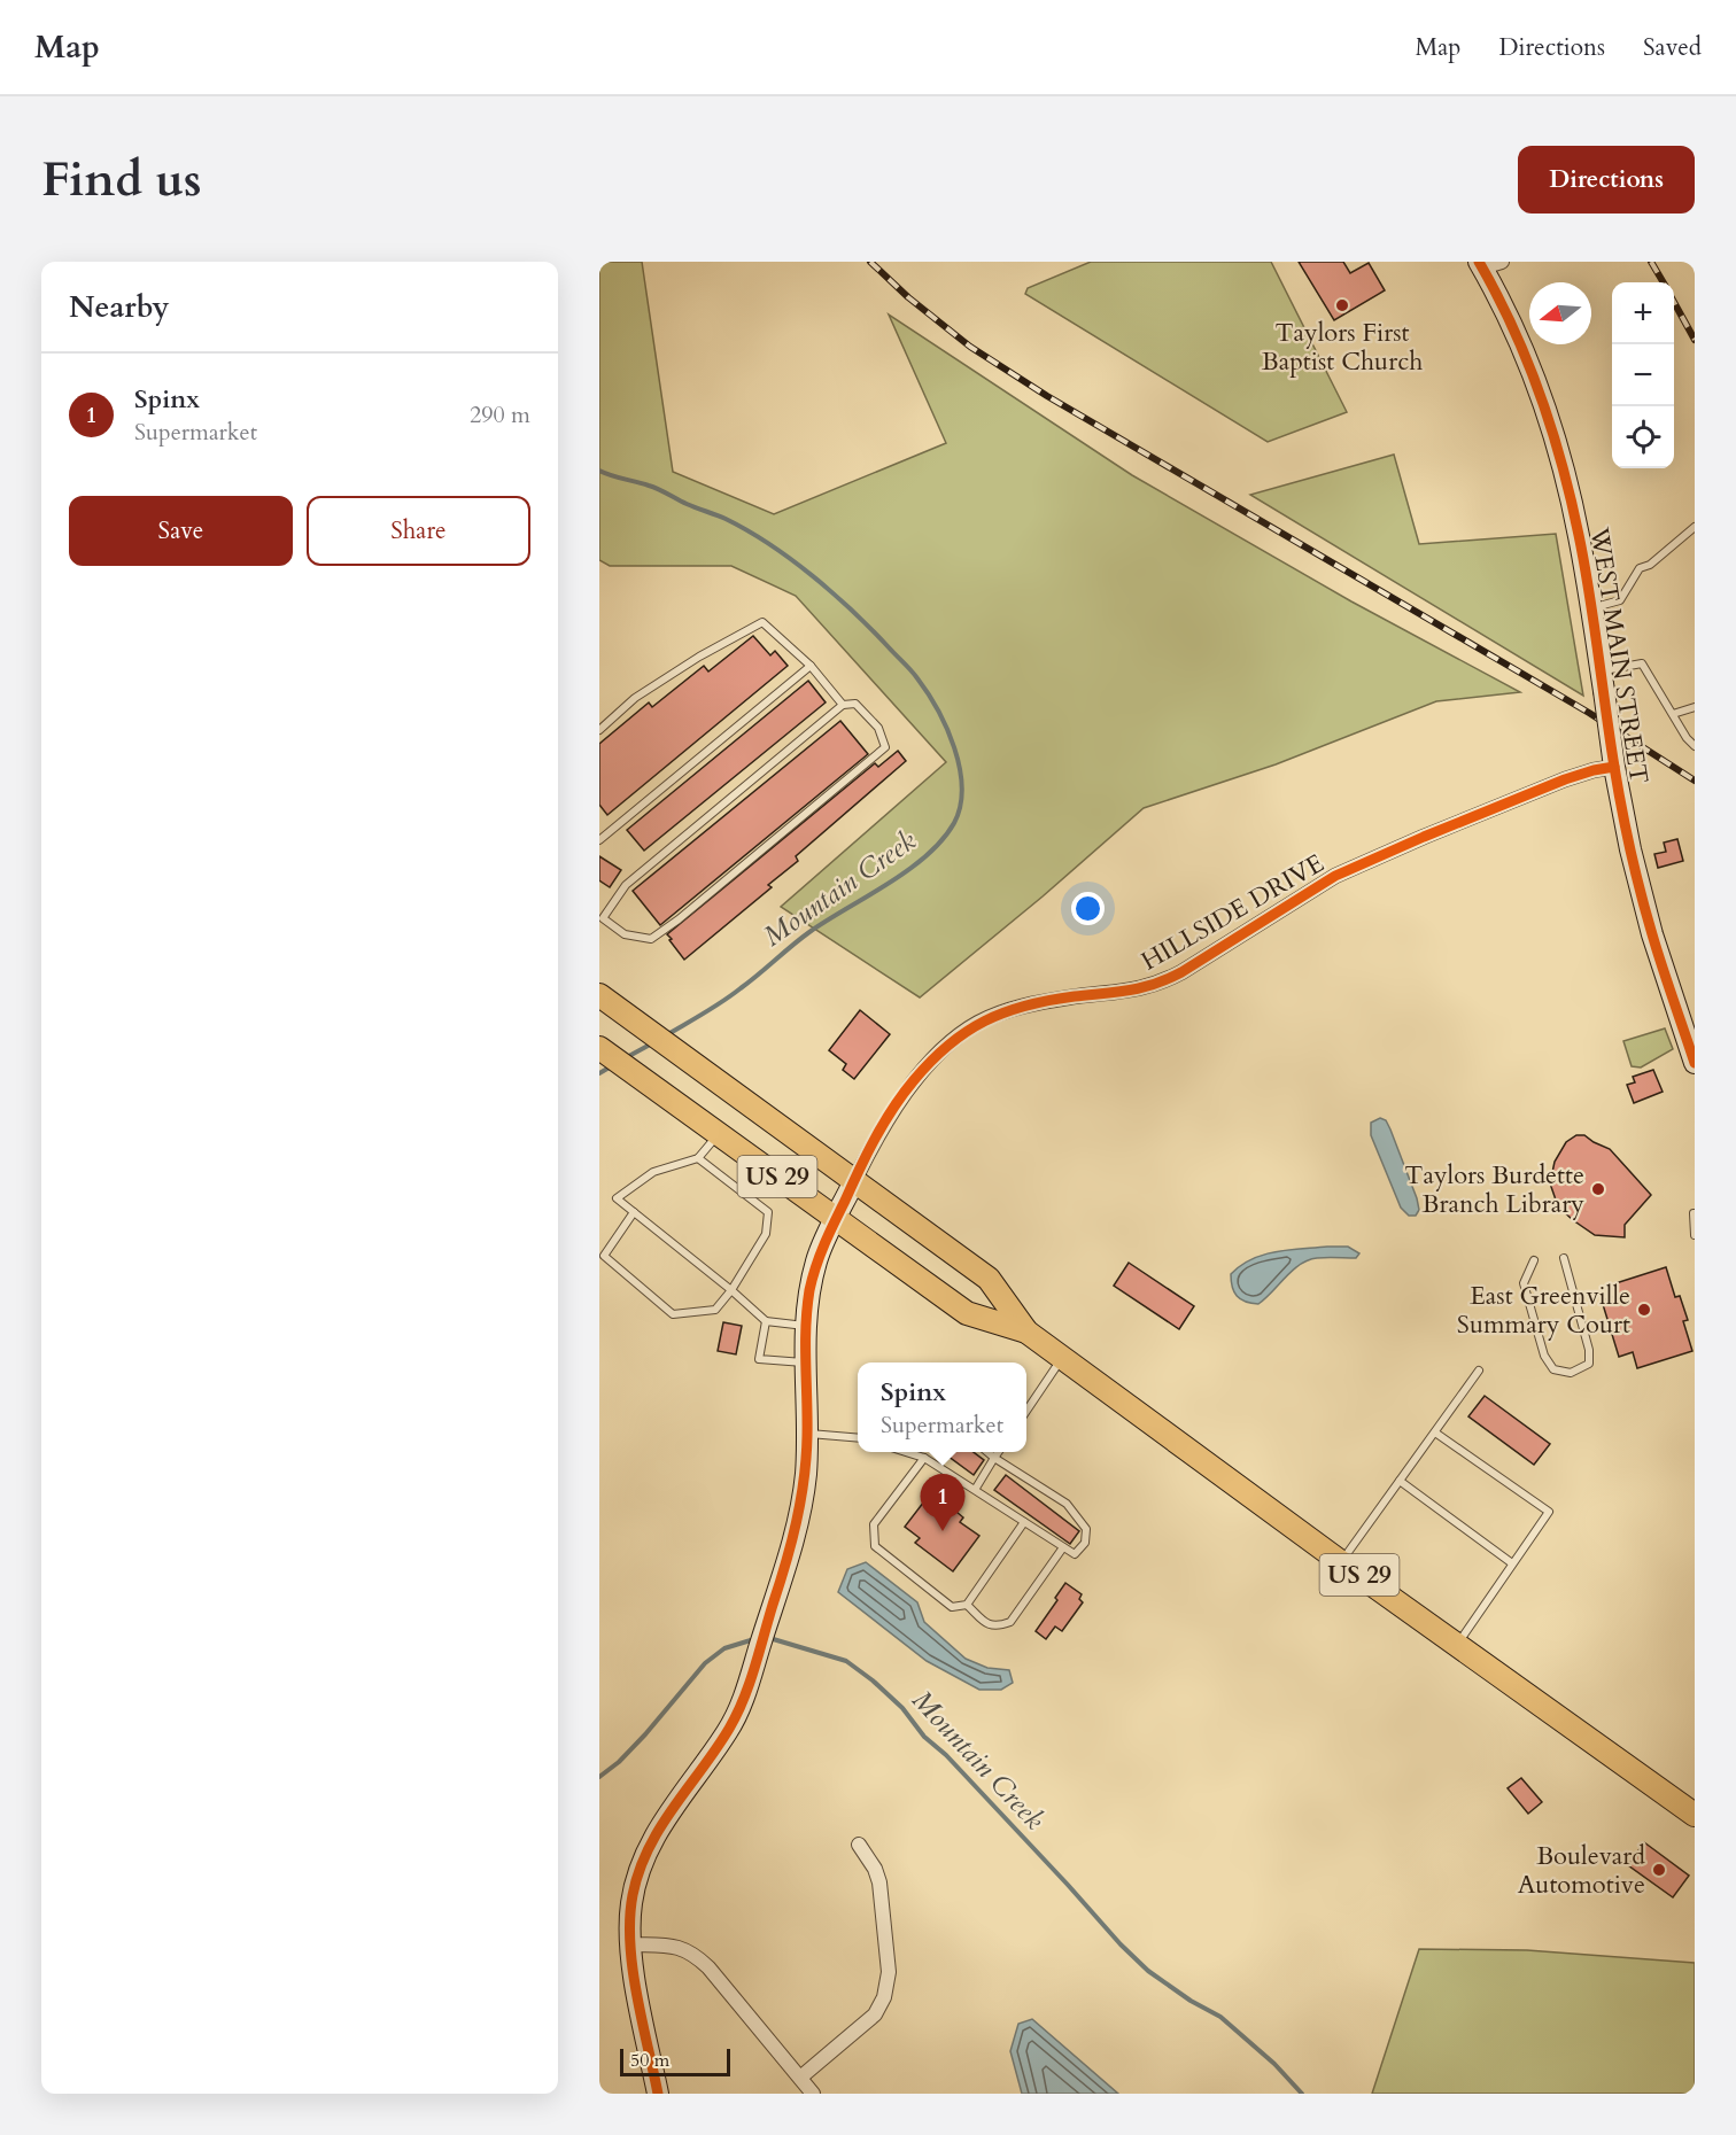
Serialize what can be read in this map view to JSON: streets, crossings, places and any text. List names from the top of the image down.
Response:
{
  "streets": {
    "main road": ["US 29"],
    "street": ["WEST MAIN STREET", "HILLSIDE DRIVE"]
  },
  "crossings": [
    ["WEST MAIN STREET", "HILLSIDE DRIVE"],
    ["HILLSIDE DRIVE", "US 29"]
  ],
  "water": ["Mountain Creek"],
  "places": [
    "Taylors First Baptist Church",
    "Taylors Burdette Branch Library",
    "East Greenville Summary Court",
    "Boulevard Automotive"
  ],
  "scale_bar": "50 m",
  "north": "left",
  "page": {
    "header": "Map",
    "nav": ["Map", "Directions", "Saved"],
    "buttons": [
      "Directions",
      ["Save", "Share"]
    ],
    "title": "Find us",
    "heading": "Nearby",
    "map_buttons": ["+", "−"],
    "list": [
      {
        "mark": "1",
        "name": "Spinx",
        "note": "Supermarket",
        "value": "290 m"
      }
    ],
    "popup": ["Spinx", "Supermarket"],
    "pins": "1",
    "scale": "50 m"
  }
}
